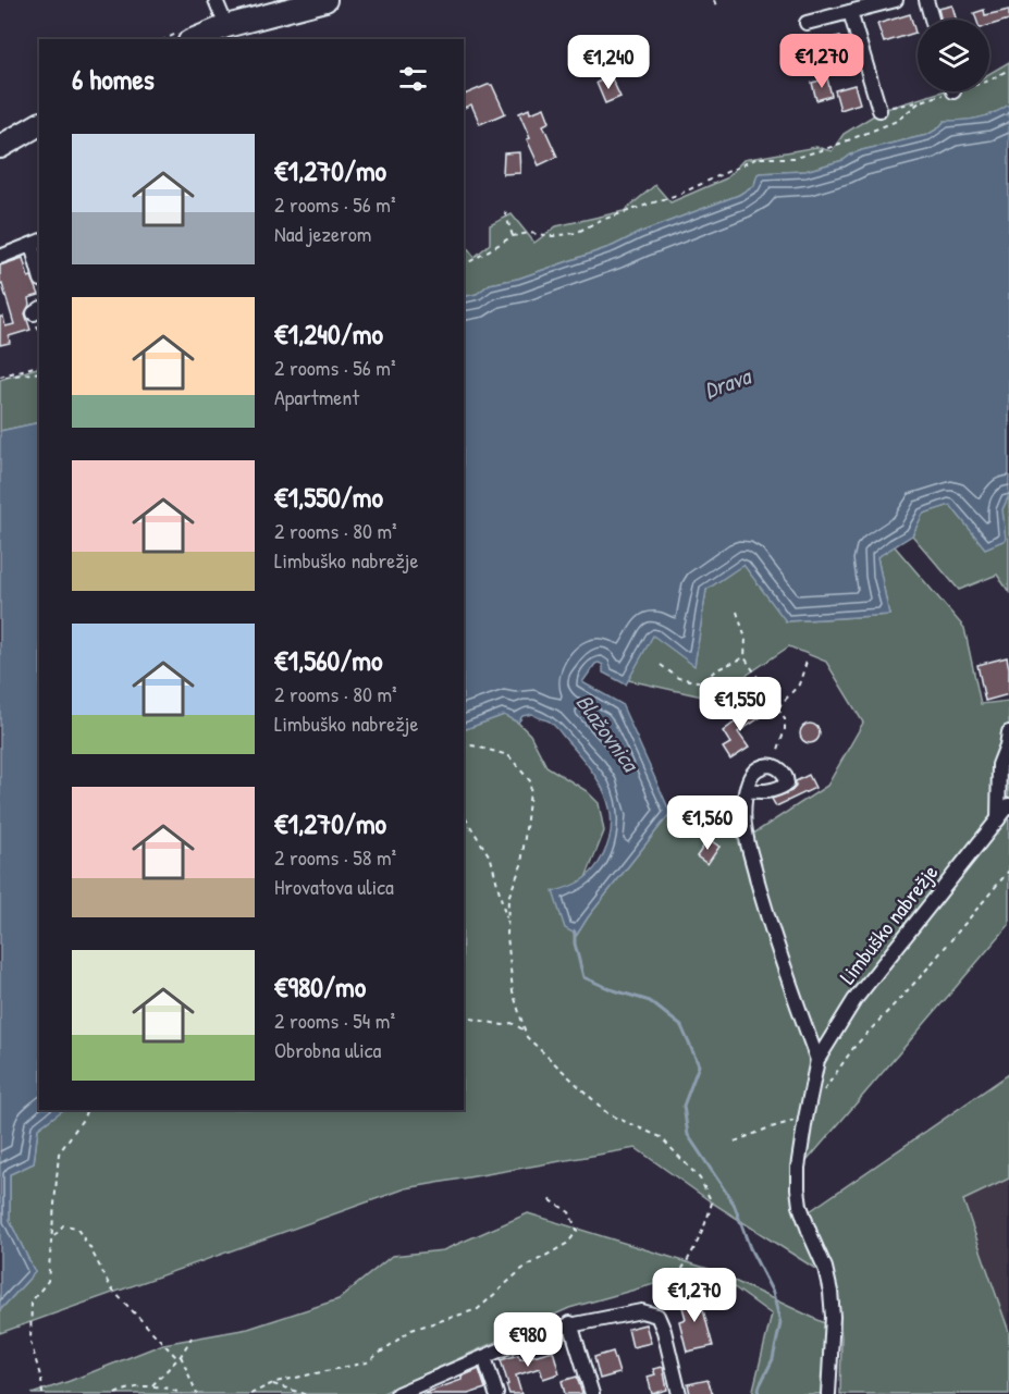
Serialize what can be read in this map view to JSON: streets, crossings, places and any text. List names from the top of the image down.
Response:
{
  "streets": {
    "street": ["Limbuško nabrežje"]
  },
  "water": ["Drava", "Blažovnica"],
  "page": {
    "price": [
      "€1,270",
      "€1,240",
      "€1,550",
      "€1,560",
      "€1,270",
      "€980"
    ],
    "heading": "6 homes",
    "list": [
      {
        "name": "€1,270/mo",
        "note": "2 rooms · 56 m² · Nad jezerom"
      },
      {
        "name": "€1,240/mo",
        "note": "2 rooms · 56 m² · Apartment"
      },
      {
        "name": "€1,550/mo",
        "note": "2 rooms · 80 m² · Limbuško nabrežje"
      },
      {
        "name": "€1,560/mo",
        "note": "2 rooms · 80 m² · Limbuško nabrežje"
      },
      {
        "name": "€1,270/mo",
        "note": "2 rooms · 58 m² · Hrovatova ulica"
      },
      {
        "name": "€980/mo",
        "note": "2 rooms · 54 m² · Obrobna ulica"
      }
    ]
  }
}
